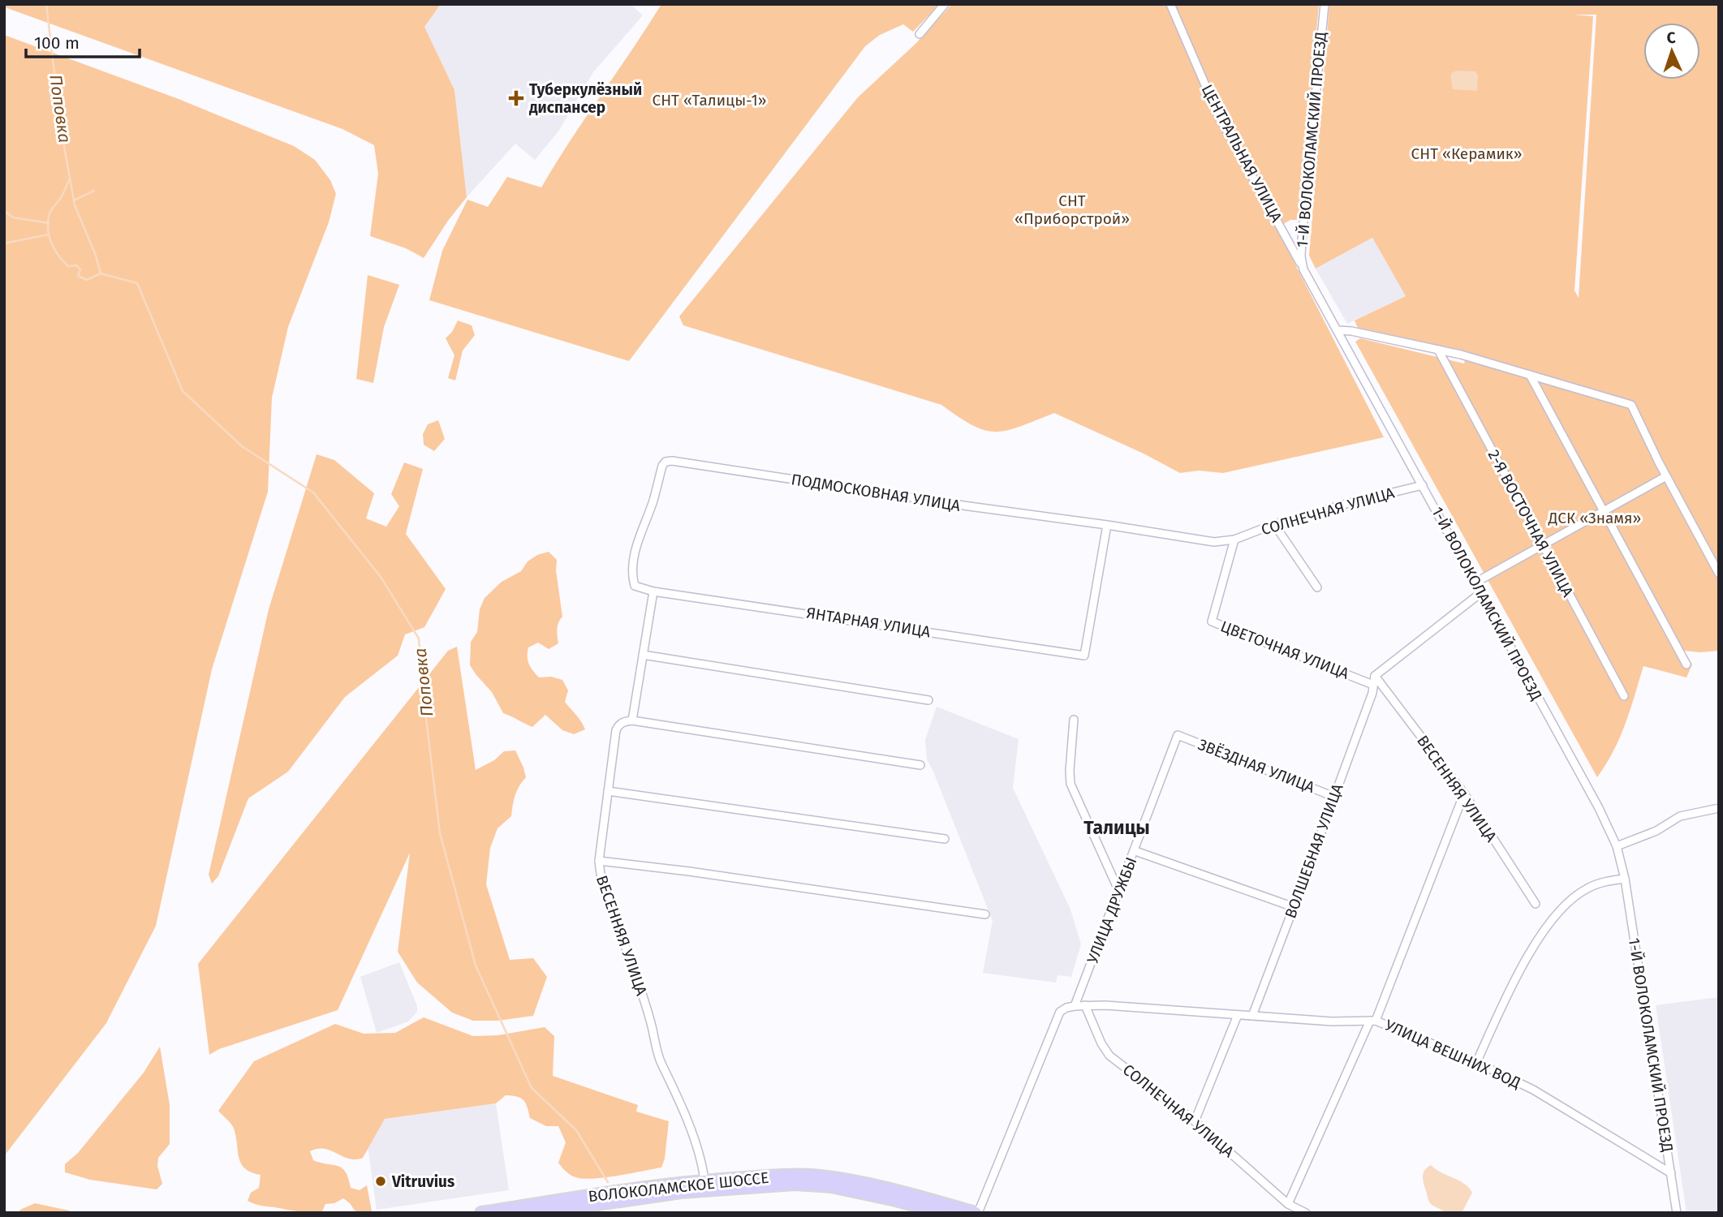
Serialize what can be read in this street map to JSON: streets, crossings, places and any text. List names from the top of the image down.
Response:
{
  "streets": {
    "main road": ["ВОЛОКОЛАМСКОЕ ШОССЕ"],
    "street": [
      "1-Й ВОЛОКОЛАМСКИЙ ПРОЕЗД",
      "ЦЕНТРАЛЬНАЯ УЛИЦА",
      "ПОДМОСКОВНАЯ УЛИЦА",
      "СОЛНЕЧНАЯ УЛИЦА",
      "2-Я ВОСТОЧНАЯ УЛИЦА",
      "ЯНТАРНАЯ УЛИЦА",
      "ЦВЕТОЧНАЯ УЛИЦА",
      "ЗВЁЗДНАЯ УЛИЦА",
      "ВЕСЕННЯЯ УЛИЦА",
      "ВОЛШЕБНАЯ УЛИЦА",
      "УЛИЦА ДРУЖБЫ",
      "УЛИЦА ВЕШНИХ ВОД"
    ]
  },
  "crossings": [
    ["1-Й ВОЛОКОЛАМСКИЙ ПРОЕЗД", "ЦЕНТРАЛЬНАЯ УЛИЦА"],
    ["1-Й ВОЛОКОЛАМСКИЙ ПРОЕЗД", "СОЛНЕЧНАЯ УЛИЦА"],
    ["1-Й ВОЛОКОЛАМСКИЙ ПРОЕЗД", "УЛИЦА ВЕШНИХ ВОД"],
    ["ПОДМОСКОВНАЯ УЛИЦА", "СОЛНЕЧНАЯ УЛИЦА"],
    ["ПОДМОСКОВНАЯ УЛИЦА", "ЯНТАРНАЯ УЛИЦА"],
    ["ПОДМОСКОВНАЯ УЛИЦА", "ЦВЕТОЧНАЯ УЛИЦА"],
    ["СОЛНЕЧНАЯ УЛИЦА", "ЦВЕТОЧНАЯ УЛИЦА"],
    ["СОЛНЕЧНАЯ УЛИЦА", "УЛИЦА ВЕШНИХ ВОД"],
    ["ЦВЕТОЧНАЯ УЛИЦА", "ВОЛШЕБНАЯ УЛИЦА"],
    ["ЗВЁЗДНАЯ УЛИЦА", "ВОЛШЕБНАЯ УЛИЦА"],
    ["ЗВЁЗДНАЯ УЛИЦА", "УЛИЦА ДРУЖБЫ"],
    ["ВЕСЕННЯЯ УЛИЦА", "ВОЛШЕБНАЯ УЛИЦА"],
    ["ВЕСЕННЯЯ УЛИЦА", "ВОЛОКОЛАМСКОЕ ШОССЕ"],
    ["ВОЛШЕБНАЯ УЛИЦА", "УЛИЦА ВЕШНИХ ВОД"],
    ["УЛИЦА ДРУЖБЫ", "УЛИЦА ВЕШНИХ ВОД"]
  ],
  "districts": ["Талицы"],
  "water": ["Поповка"],
  "parks": [
    "СНТ «Талицы-1»",
    "СНТ «Керамик»",
    "СНТ «Приборстрой»",
    "ДСК «Знамя»"
  ],
  "places": {
    "health": ["Туберкулёзный диспансер"],
    "other": ["Vitruvius"]
  },
  "scale_bar": "100 m",
  "north": "top"
}
